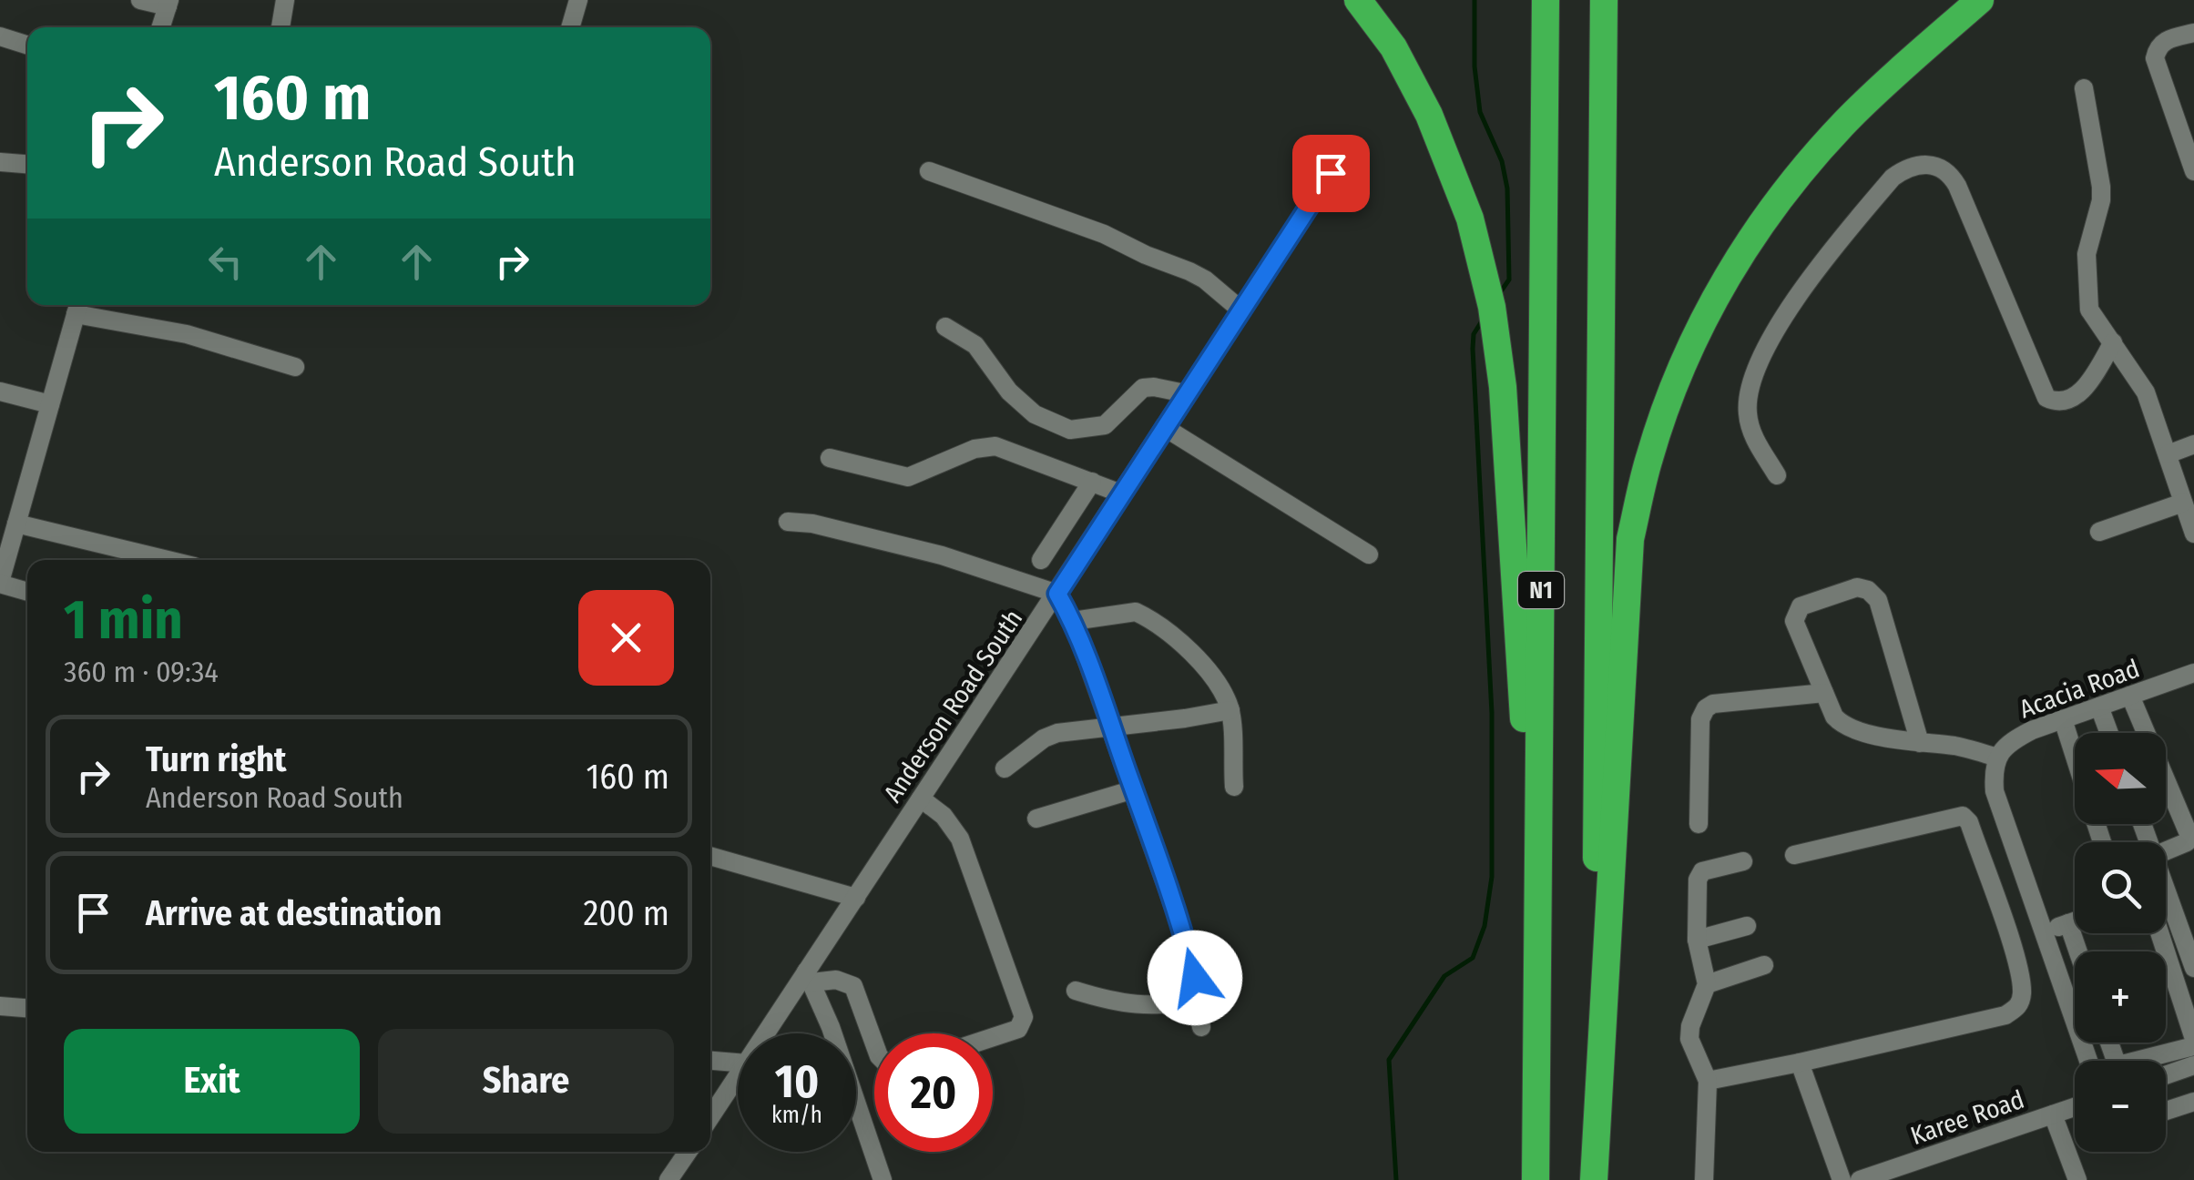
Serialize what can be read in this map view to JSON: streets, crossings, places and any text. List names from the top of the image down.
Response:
{
  "streets": {
    "highway": ["N1"],
    "street": ["Acacia Road", "Anderson Road South", "Karee Road"]
  },
  "north": "left",
  "page": {
    "turn": ["160 m", "Anderson Road South"],
    "heading": ["1 min", "360 m · 09:34"],
    "list": [
      {
        "name": "Turn right",
        "note": "Anderson Road South",
        "value": "160 m"
      },
      {
        "name": "Arrive at destination",
        "value": "200 m"
      }
    ],
    "map_buttons": ["+", "−"],
    "buttons": ["Exit", "Share"],
    "speed": "10 km/h",
    "limit": "20"
  }
}
